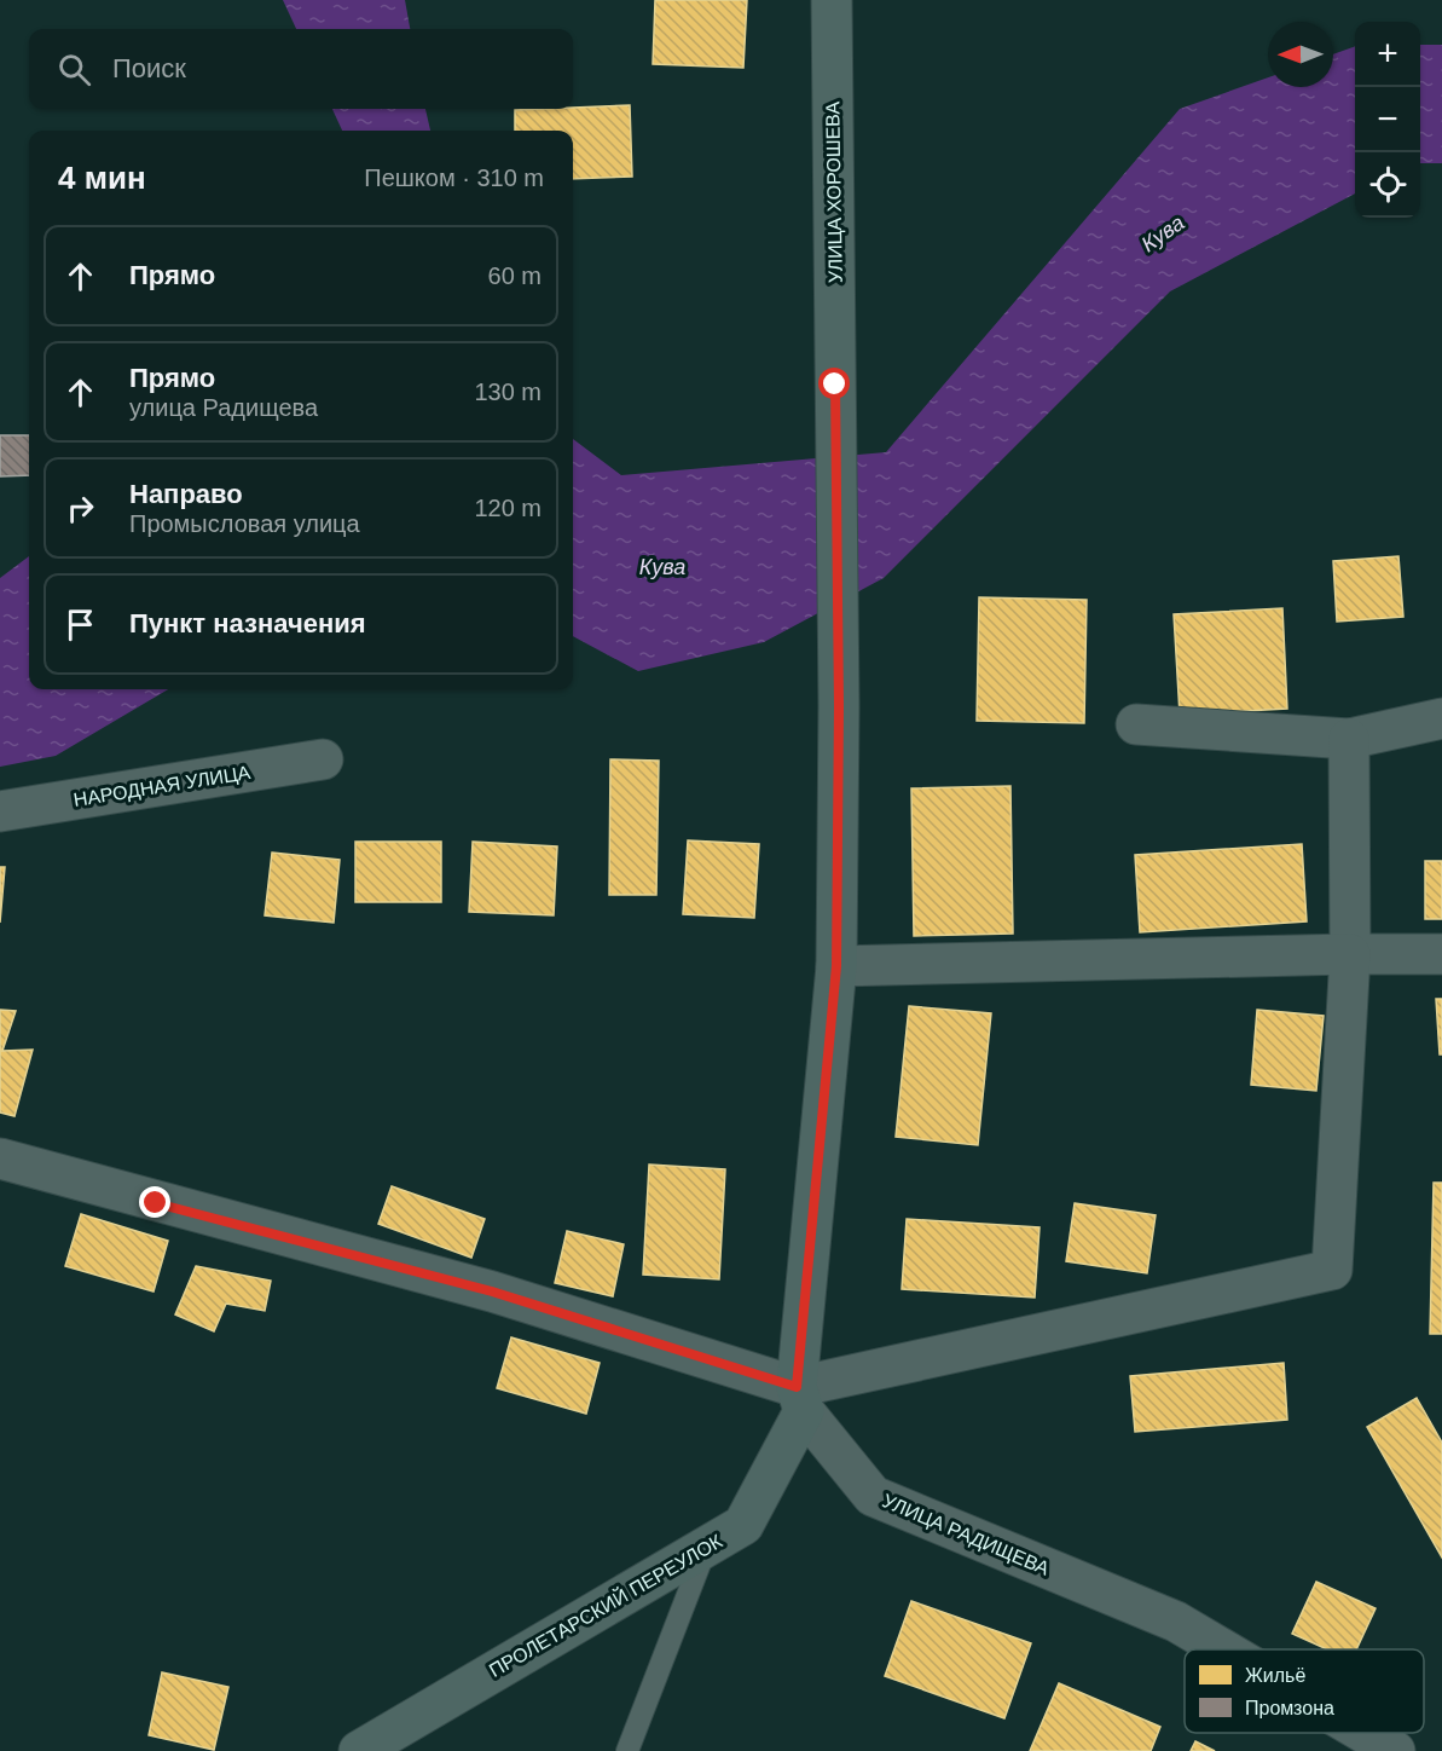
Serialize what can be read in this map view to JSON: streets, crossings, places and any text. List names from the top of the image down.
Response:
{
  "streets": {
    "street": [
      "УЛИЦА ХОРОШЕВА",
      "НАРОДНАЯ УЛИЦА",
      "УЛИЦА РАДИЩЕВА",
      "ПРОЛЕТАРСКИЙ ПЕРЕУЛОК"
    ]
  },
  "crossings": [
    ["УЛИЦА РАДИЩЕВА", "ПРОЛЕТАРСКИЙ ПЕРЕУЛОК"]
  ],
  "water": ["Кува"],
  "legend": ["Жильё", "Промзона"],
  "north": "left",
  "page": {
    "map_buttons": ["+", "−"],
    "search": "Поиск",
    "heading": ["4 мин", "Пешком · 310 m"],
    "list": [
      ["Прямо", "60 m"],
      ["Прямо", "улица Радищева", "130 m"],
      ["Направо", "Промысловая улица", "120 m"],
      "Пункт назначения"
    ]
  }
}
